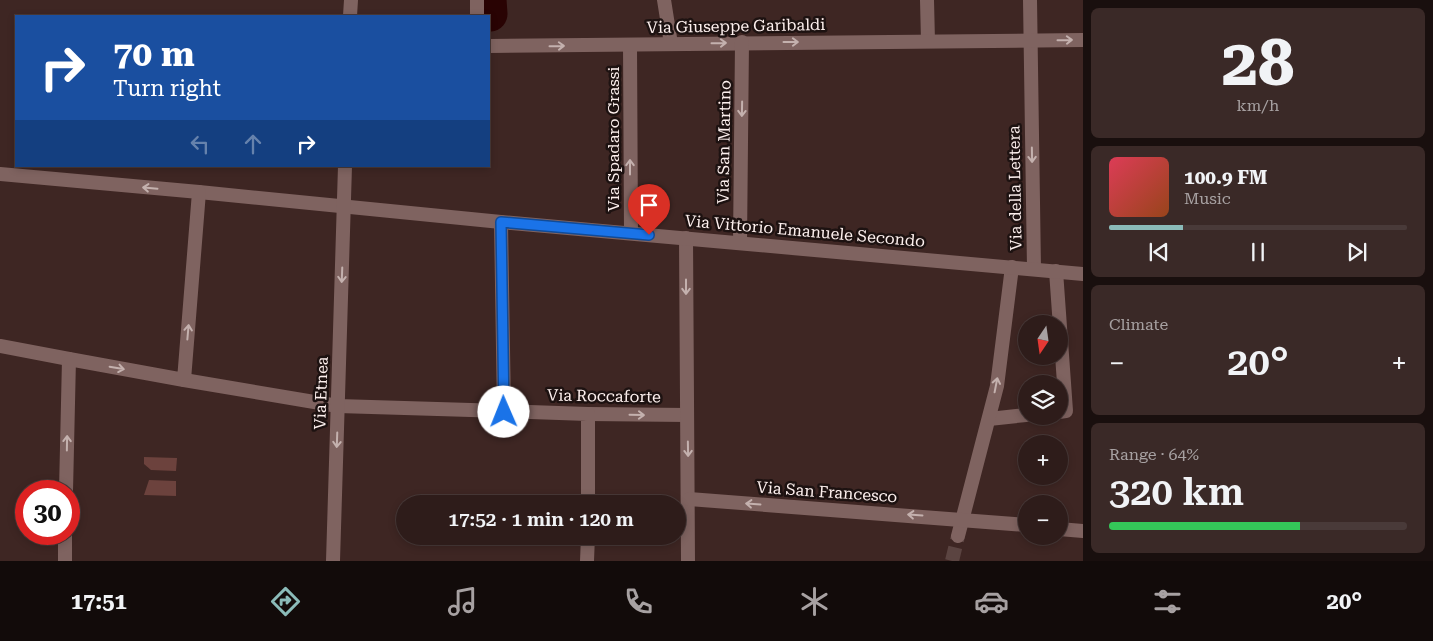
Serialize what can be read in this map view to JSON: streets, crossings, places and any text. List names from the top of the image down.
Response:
{
  "streets": {
    "street": [
      "Via Giuseppe Garibaldi",
      "Via Spadaro Grassi",
      "Via San Martino",
      "Via della Lettera",
      "Via Vittorio Emanuele Secondo",
      "Via Etnea",
      "Via Roccaforte",
      "Via San Francesco"
    ]
  },
  "crossings": [
    ["Via Giuseppe Garibaldi", "Via Spadaro Grassi"],
    ["Via Giuseppe Garibaldi", "Via San Martino"],
    ["Via Giuseppe Garibaldi", "Via della Lettera"],
    ["Via Spadaro Grassi", "Via Vittorio Emanuele Secondo"],
    ["Via San Martino", "Via Vittorio Emanuele Secondo"],
    ["Via della Lettera", "Via Vittorio Emanuele Secondo"],
    ["Via Vittorio Emanuele Secondo", "Via Etnea"],
    ["Via Etnea", "Via Roccaforte"]
  ],
  "one_way": [
    "Via Giuseppe Garibaldi",
    "Via Spadaro Grassi",
    "Via San Martino",
    "Via della Lettera",
    "Via Etnea",
    "Via San Francesco"
  ],
  "north": "bottom",
  "page": {
    "tile": [
      ["28", "km/h"],
      "Climate",
      ["Range · 64%", "320 km"]
    ],
    "turn": ["70 m", "Turn right"],
    "song": ["100.9 FM", "Music"],
    "map_buttons": ["+", "−"],
    "heat": ["−", "20°", "+"],
    "limit": "30",
    "trip": "17:52 · 1 min · 120 m",
    "tabs": ["17:51", "20°"]
  }
}
